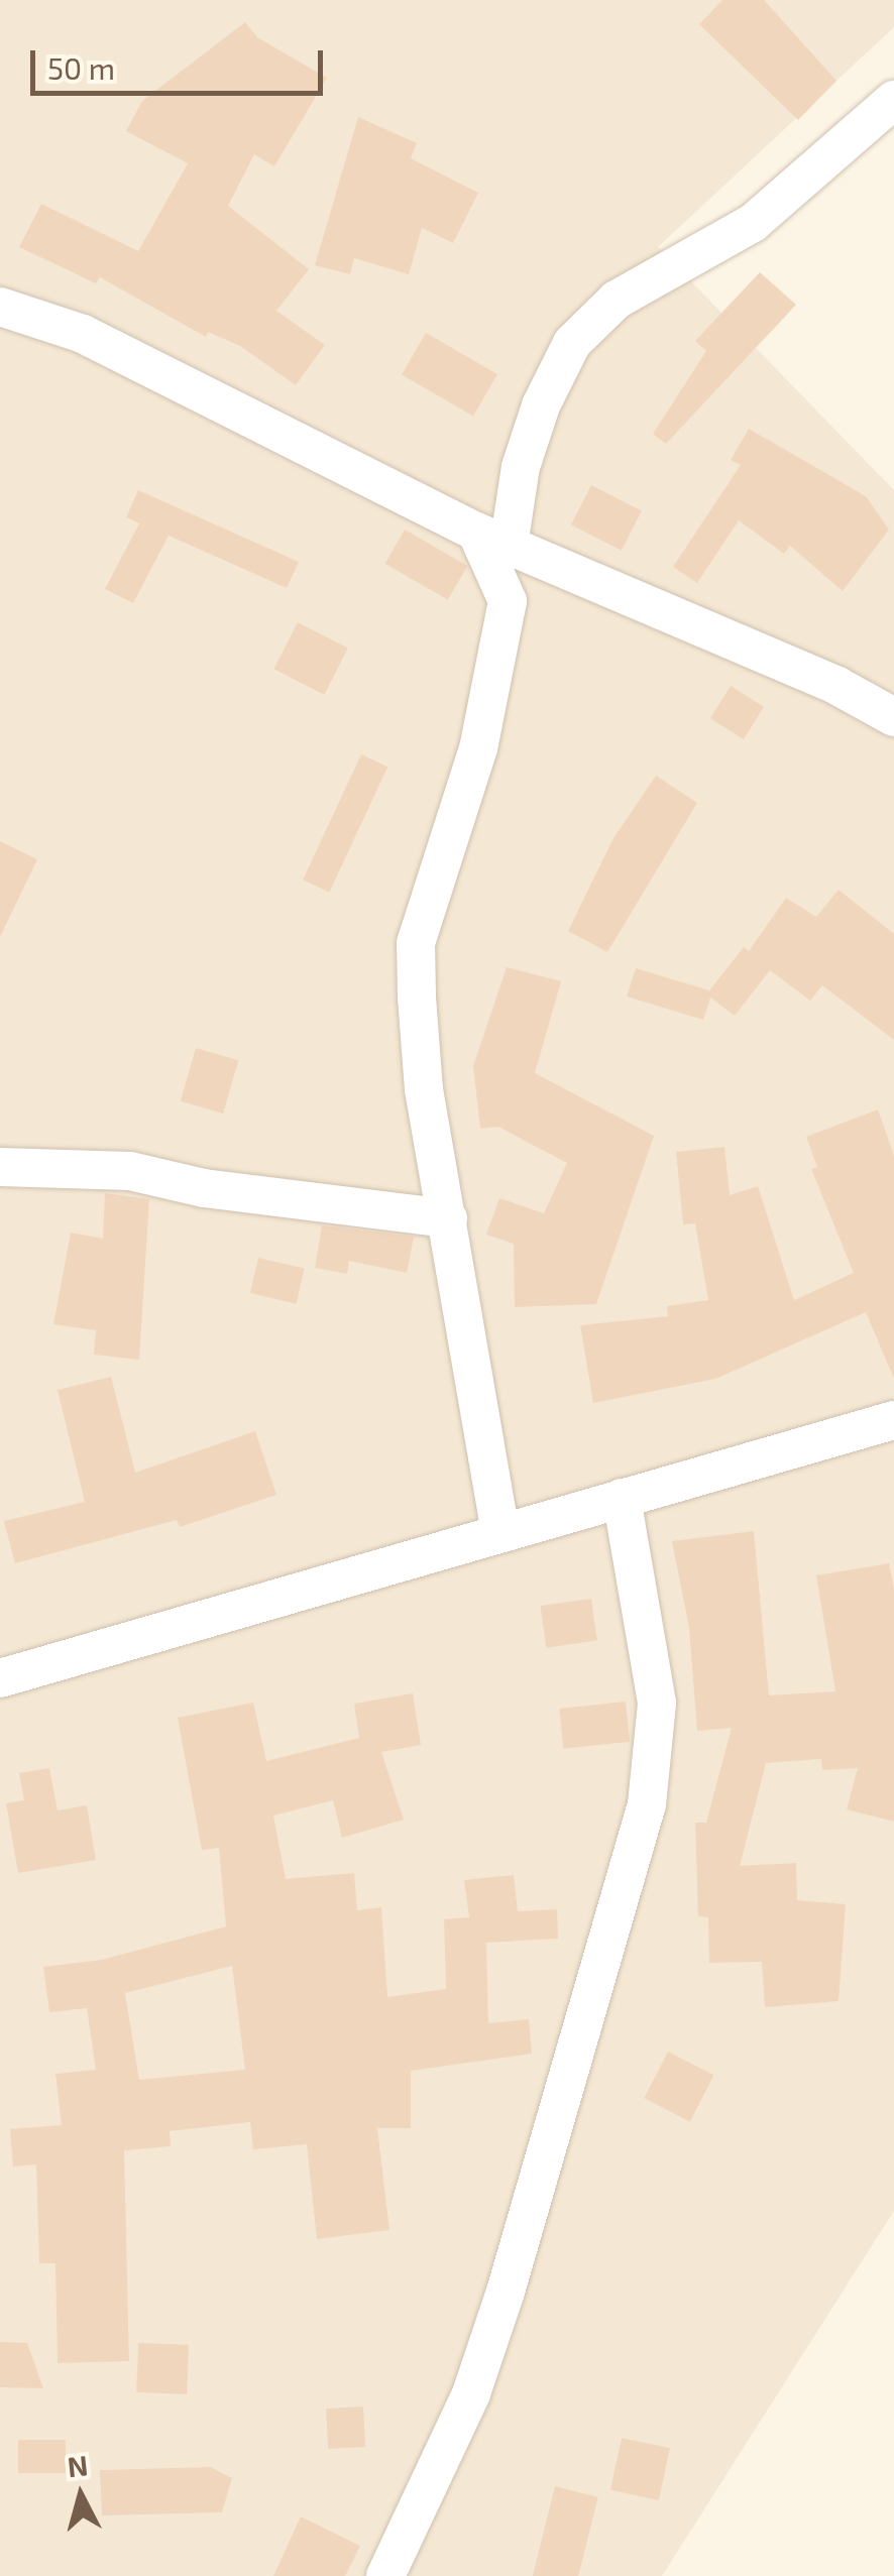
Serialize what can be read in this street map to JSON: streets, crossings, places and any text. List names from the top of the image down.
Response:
{
  "scale_bar": "50 m",
  "north": "top"
}
